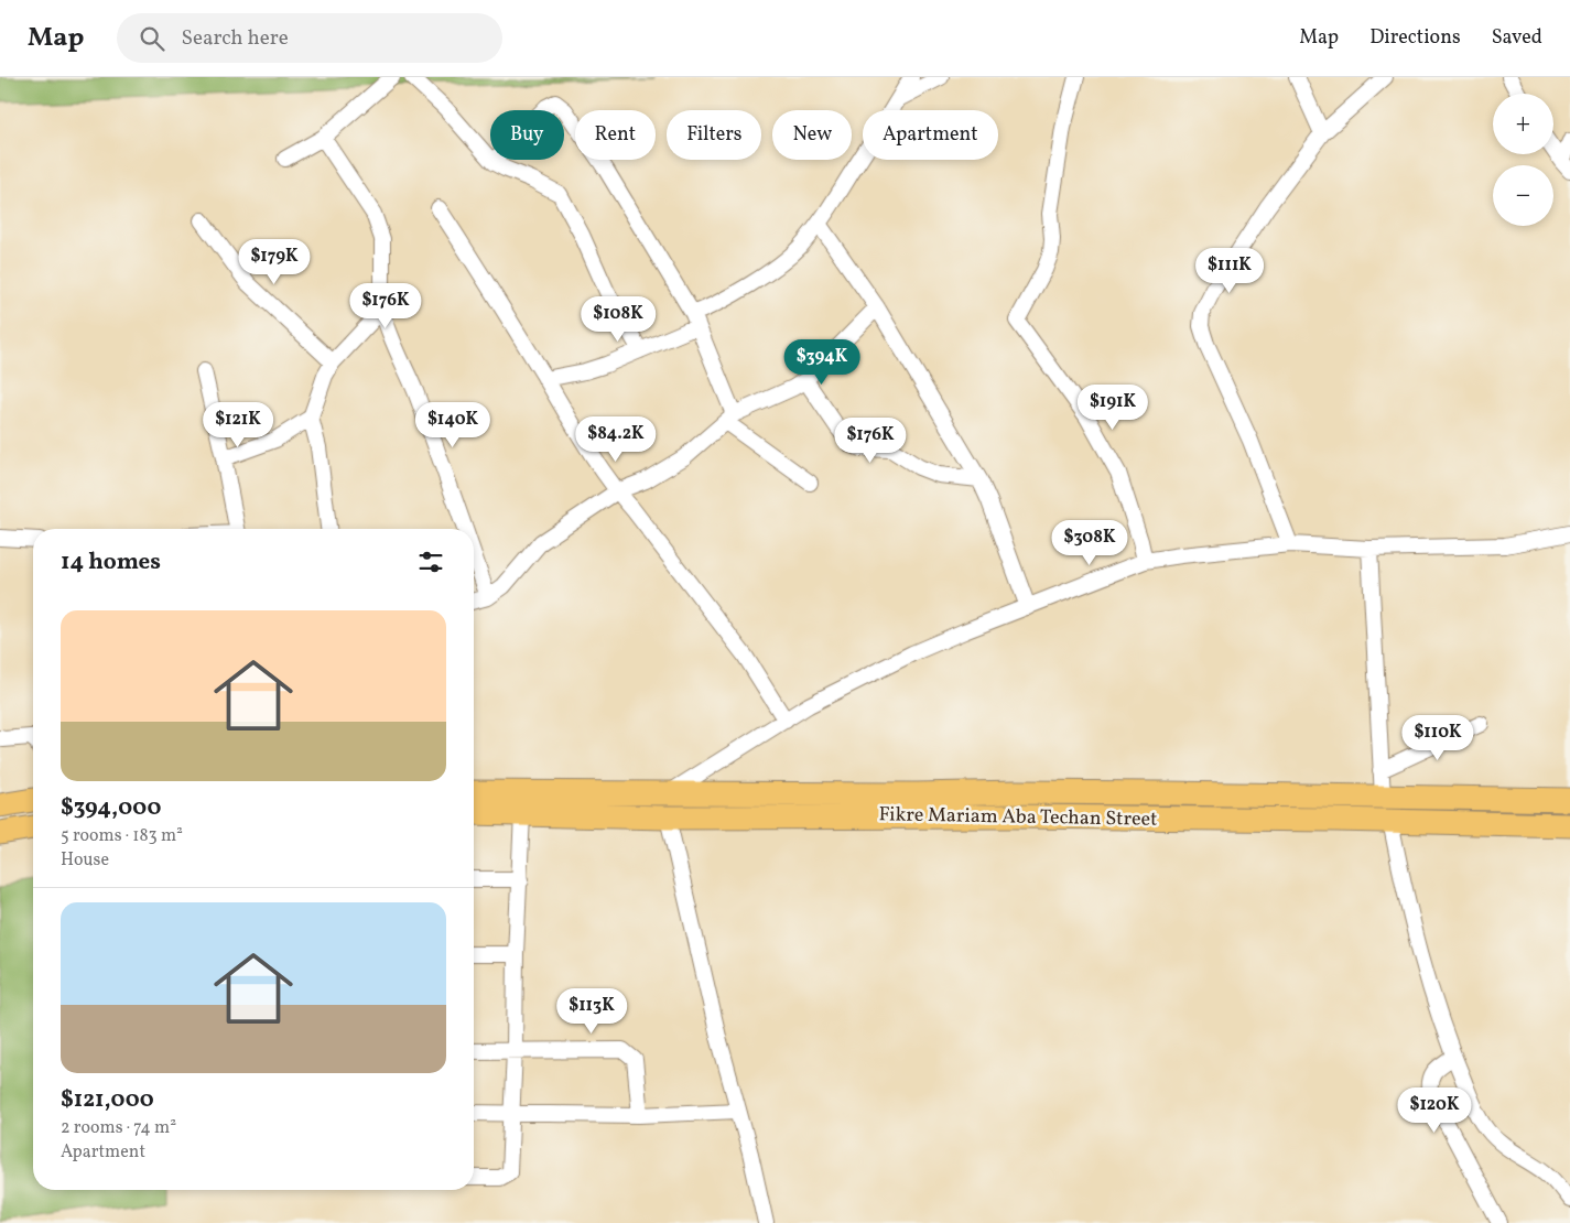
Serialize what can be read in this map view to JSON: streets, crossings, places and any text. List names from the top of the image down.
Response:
{
  "streets": {
    "main road": ["Fikre Mariam Aba Techan Street"]
  },
  "page": {
    "header": "Map",
    "search": "Search here",
    "nav": ["Map", "Directions", "Saved"],
    "map_buttons": ["+", "−"],
    "chip": [
      "Buy",
      "Rent",
      "Filters",
      "New",
      "Apartment"
    ],
    "price": [
      "$179K",
      "$111K",
      "$176K",
      "$108K",
      "$394K",
      "$191K",
      "$121K",
      "$140K",
      "$84.2K",
      "$176K",
      "$308K",
      "$110K",
      "$113K",
      "$120K"
    ],
    "heading": "14 homes",
    "list": [
      {
        "name": "$394,000",
        "note": "5 rooms · 183 m² · House"
      },
      {
        "name": "$121,000",
        "note": "2 rooms · 74 m² · Apartment"
      }
    ]
  }
}
